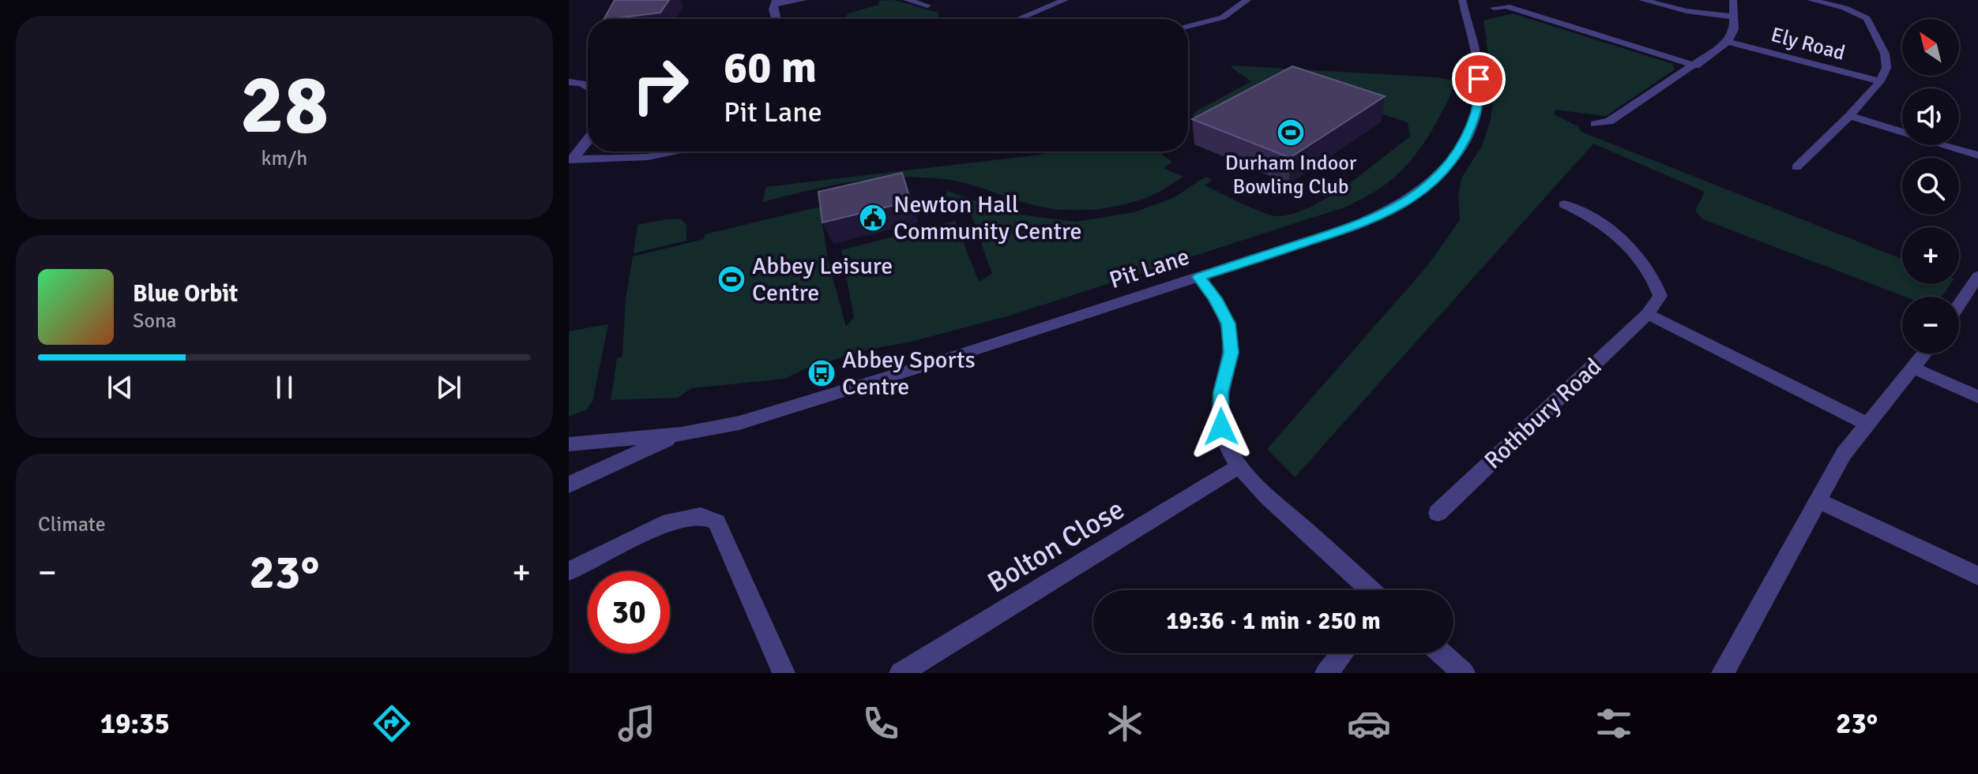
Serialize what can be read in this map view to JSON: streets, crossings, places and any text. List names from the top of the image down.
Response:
{
  "streets": {
    "street": [
      "Ely Road",
      "Pit Lane",
      "Rothbury Road",
      "Bolton Close"
    ]
  },
  "places": {
    "sports": ["Durham Indoor Bowling Club", "Abbey Leisure Centre"],
    "public building": ["Newton Hall Community Centre"],
    "bus stop": ["Abbey Sports Centre"]
  },
  "north": "top left",
  "page": {
    "tile": [
      ["28", "km/h"],
      "Climate"
    ],
    "map_buttons": ["+", "−"],
    "turn": ["60 m", "Pit Lane"],
    "song": ["Blue Orbit", "Sona"],
    "heat": ["−", "23°", "+"],
    "limit": "30",
    "trip": "19:36 · 1 min · 250 m",
    "tabs": ["19:35", "23°"]
  }
}
